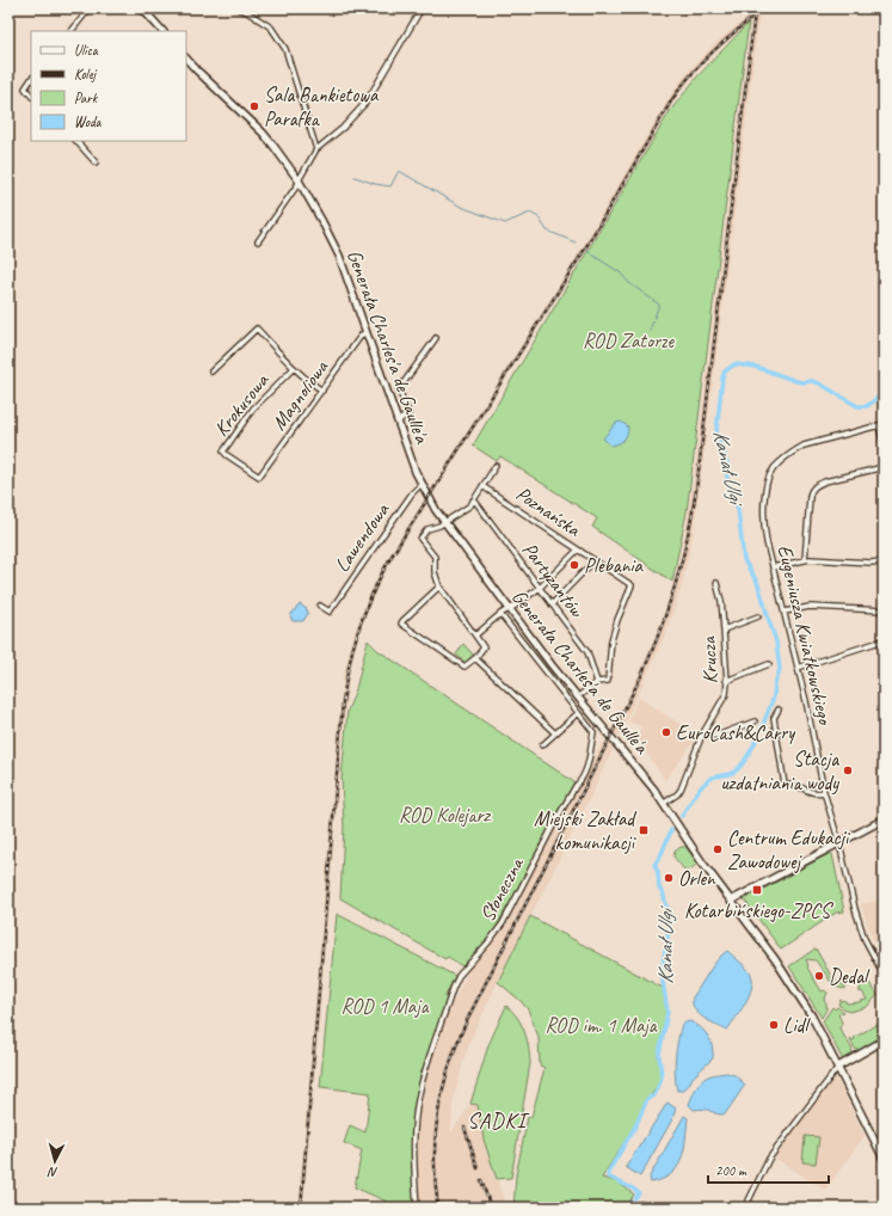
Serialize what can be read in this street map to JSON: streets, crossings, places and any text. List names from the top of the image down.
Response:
{
  "streets": {
    "main road": ["Generała Charles'a de Gaulle'a"],
    "street": [
      "Magnoliowa",
      "Krokusowa",
      "Poznańska",
      "Lawendowa",
      "Partyzantów",
      "Eugeniusza Kwiatkowskiego",
      "Krucza",
      "Słoneczna"
    ]
  },
  "crossings": [
    ["Generała Charles'a de Gaulle'a", "Magnoliowa"],
    ["Generała Charles'a de Gaulle'a", "Lawendowa"],
    ["Generała Charles'a de Gaulle'a", "Krucza"],
    ["Magnoliowa", "Krokusowa"],
    ["Poznańska", "Partyzantów"]
  ],
  "districts": ["SADKI"],
  "water": ["Kanał Ulgi"],
  "parks": [
    "ROD Zatorze",
    "ROD Kolejarz",
    "ROD 1 Maja",
    "ROD im. 1 Maja"
  ],
  "places": {
    "other": [
      "Sala Bankietowa Parafka",
      "Plebania",
      "EuroCash&Carry",
      "Stacja uzdatniania wody",
      "Centrum Edukacji Zawodowej",
      "Orlen",
      "Dedal",
      "Lidl"
    ],
    "transit": ["Miejski Zakład komunikacji", "Kotarbińskiego-ZPCS"]
  },
  "legend": [
    "Ulica",
    "Kolej",
    "Park",
    "Woda"
  ],
  "scale_bar": "200 m",
  "north": "bottom"
}
